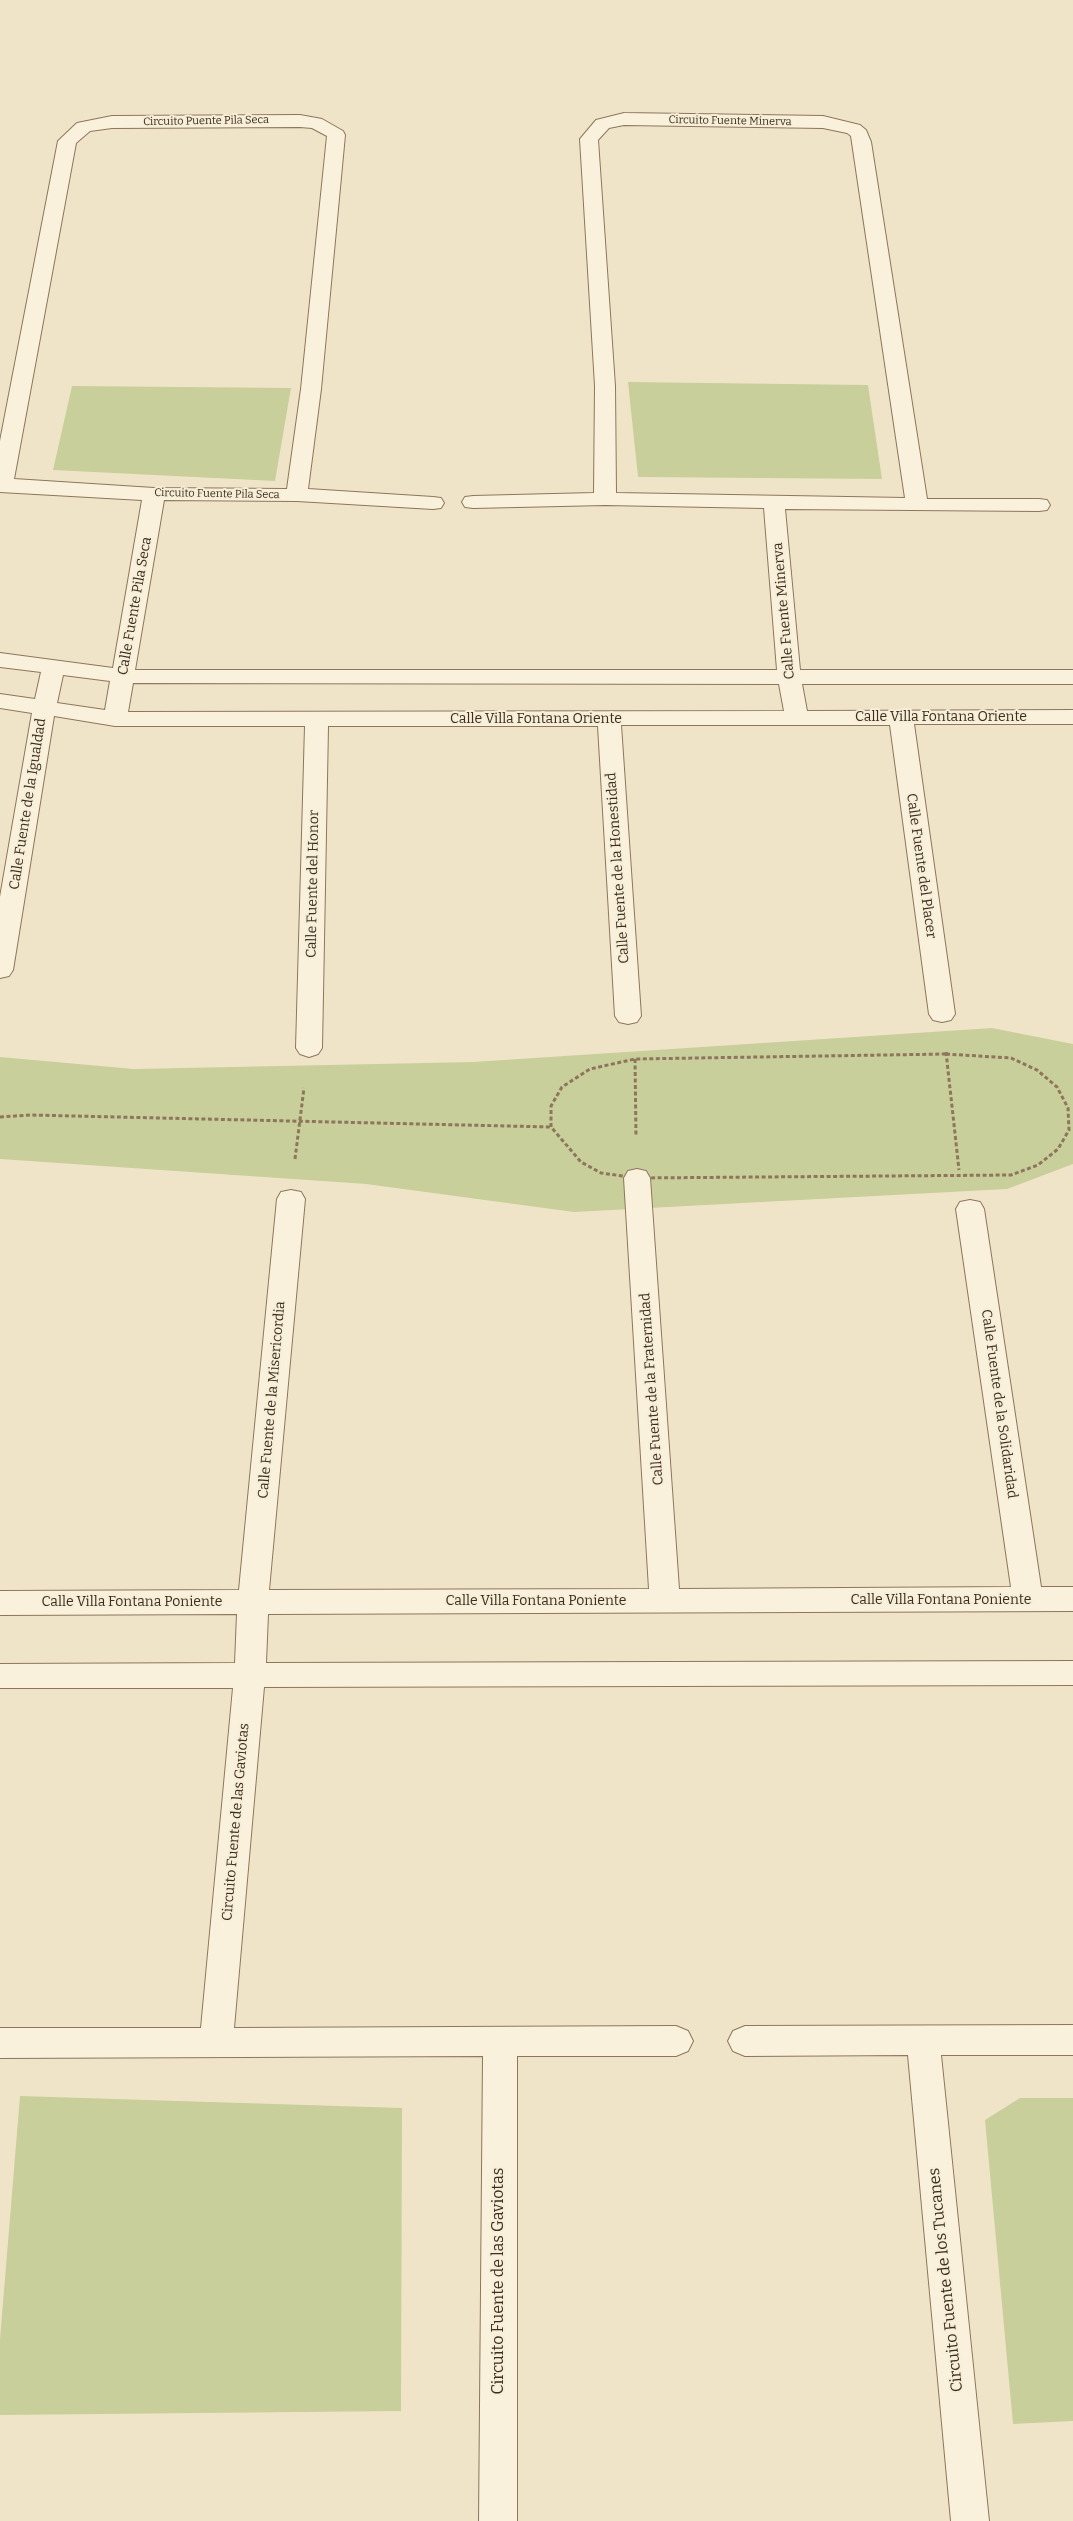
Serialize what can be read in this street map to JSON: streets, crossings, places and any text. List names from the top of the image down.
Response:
{
  "streets": {
    "street": [
      "Circuito Puente Pila Seca",
      "Circuito Fuente Minerva",
      "Circuito Fuente Pila Seca",
      "Calle Fuente Pila Seca",
      "Calle Fuente Minerva",
      "Calle Villa Fontana Oriente",
      "Calle Fuente de la Igualdad",
      "Calle Fuente del Placer",
      "Calle Fuente de la Honestidad",
      "Calle Fuente del Honor",
      "Calle Fuente de la Fraternidad",
      "Calle Fuente de la Misericordia",
      "Calle Fuente de la Solidaridad",
      "Calle Villa Fontana Poniente",
      "Circuito Fuente de las Gaviotas",
      "Circuito Fuente de los Tucanes"
    ]
  },
  "crossings": [
    ["Circuito Puente Pila Seca", "Circuito Fuente Pila Seca"],
    ["Circuito Fuente Pila Seca", "Calle Fuente Pila Seca"],
    ["Calle Fuente Pila Seca", "Calle Villa Fontana Oriente"],
    ["Calle Fuente Minerva", "Calle Villa Fontana Oriente"],
    ["Calle Villa Fontana Oriente", "Calle Fuente de la Igualdad"],
    ["Calle Villa Fontana Oriente", "Calle Fuente del Placer"],
    ["Calle Villa Fontana Oriente", "Calle Fuente de la Honestidad"],
    ["Calle Villa Fontana Oriente", "Calle Fuente del Honor"],
    ["Calle Fuente de la Fraternidad", "Calle Villa Fontana Poniente"],
    ["Calle Fuente de la Misericordia", "Calle Villa Fontana Poniente"],
    ["Calle Fuente de la Misericordia", "Circuito Fuente de las Gaviotas"],
    ["Calle Fuente de la Solidaridad", "Calle Villa Fontana Poniente"],
    ["Calle Villa Fontana Poniente", "Circuito Fuente de las Gaviotas"]
  ]
}
